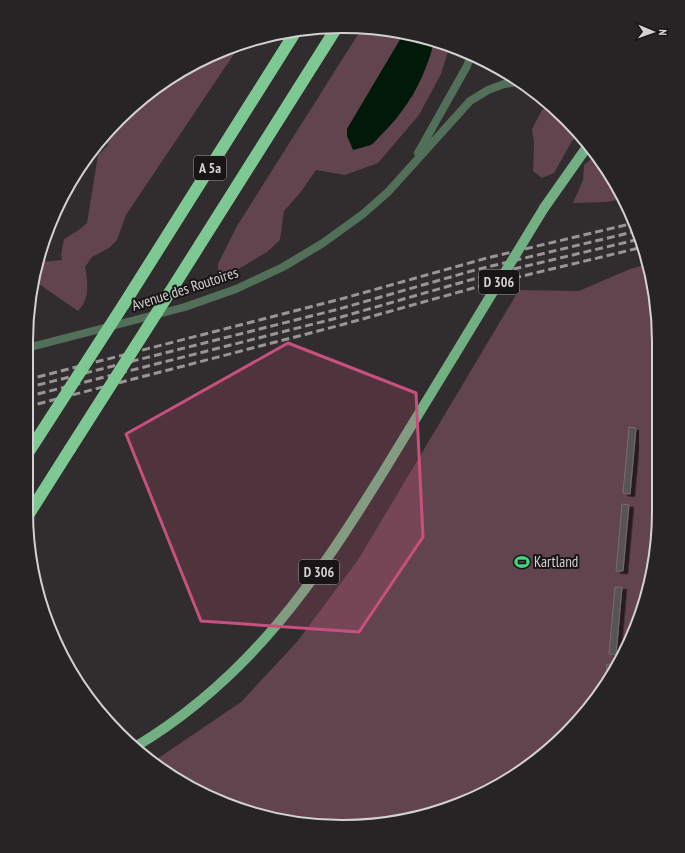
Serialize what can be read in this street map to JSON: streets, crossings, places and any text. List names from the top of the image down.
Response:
{
  "streets": {
    "highway": ["A 5a"],
    "main road": ["D 306"],
    "street": ["Avenue des Routoires"]
  },
  "places": {
    "sports": ["Kartland"]
  },
  "north": "right"
}
